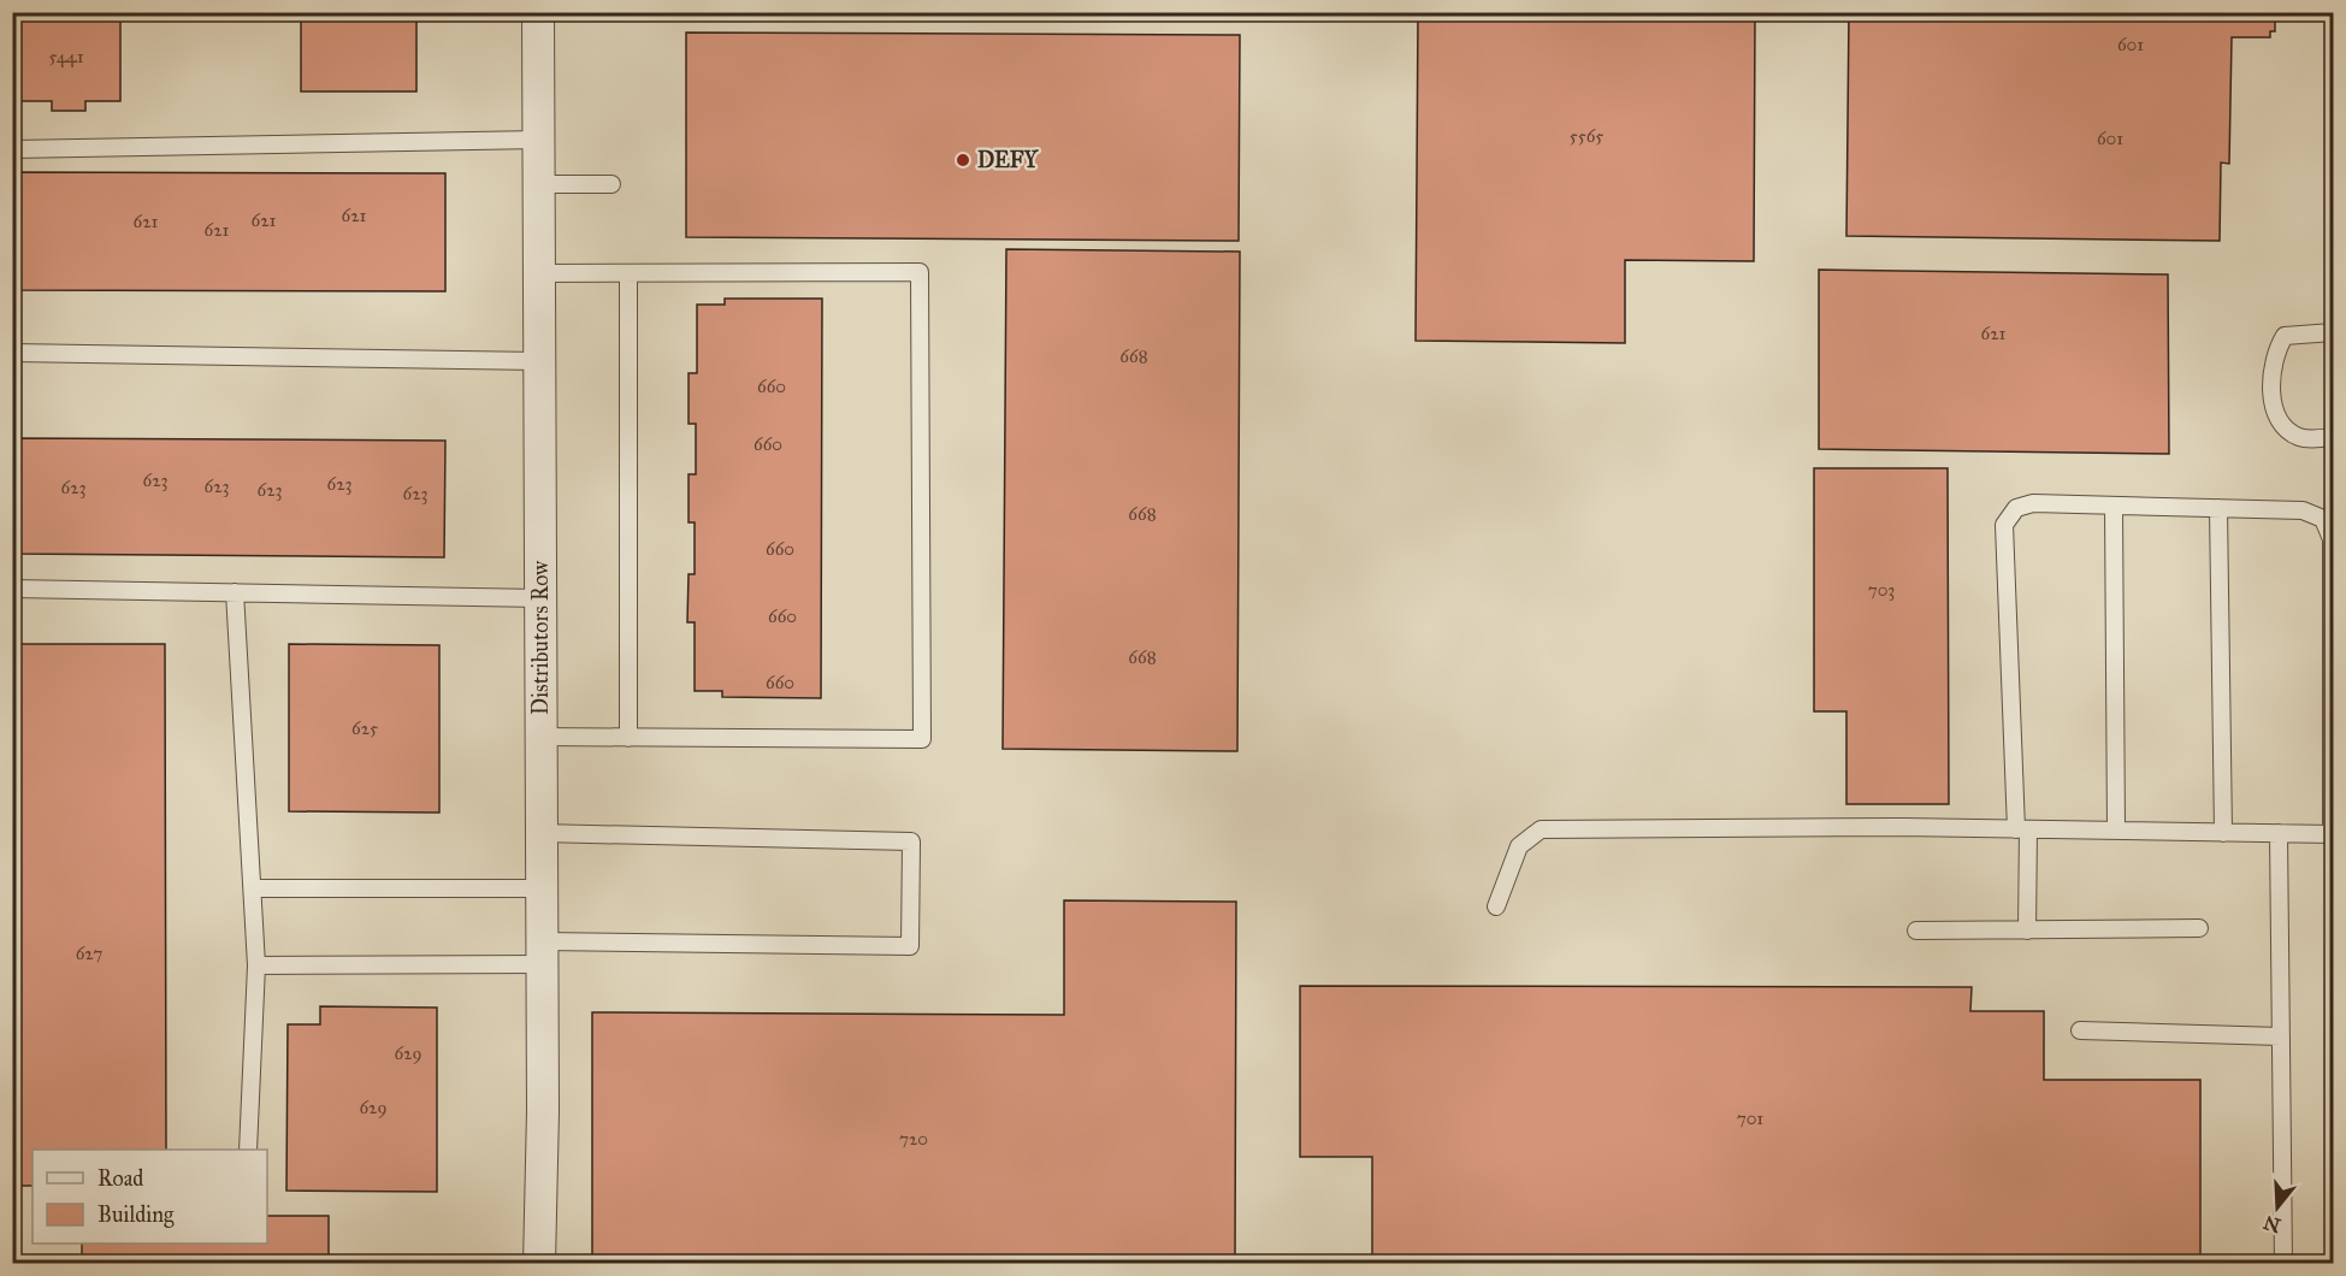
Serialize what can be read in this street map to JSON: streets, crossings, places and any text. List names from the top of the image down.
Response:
{
  "streets": {
    "street": ["Distributors Row"]
  },
  "places": ["DEFY"],
  "house_numbers": [
    "601",
    "5441",
    "5565",
    "601",
    "621",
    "621",
    "621",
    "621",
    "621",
    "668",
    "660",
    "660",
    "623",
    "623",
    "623",
    "623",
    "623",
    "623",
    "668",
    "660",
    "703",
    "660",
    "668",
    "660",
    "625",
    "627",
    "629",
    "629",
    "701",
    "720"
  ],
  "legend": ["Road", "Building"],
  "north": "bottom"
}
